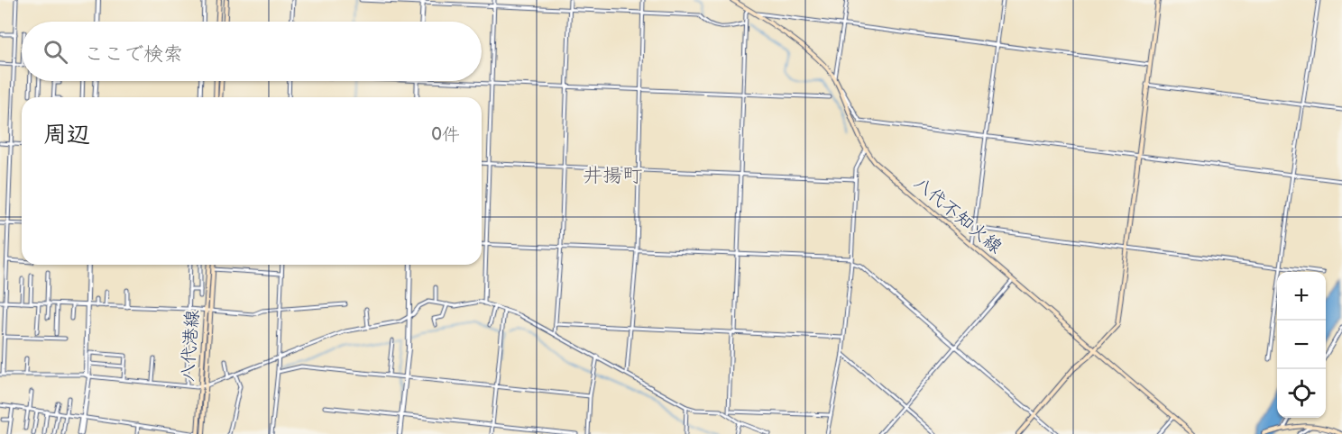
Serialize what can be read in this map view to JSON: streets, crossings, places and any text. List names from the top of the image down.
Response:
{
  "streets": {
    "main road": ["八代不知火線", "八代港線"]
  },
  "districts": ["井揚町"],
  "page": {
    "search": "ここで検索",
    "heading": ["周辺", "0件"],
    "map_buttons": ["+", "−"]
  }
}
